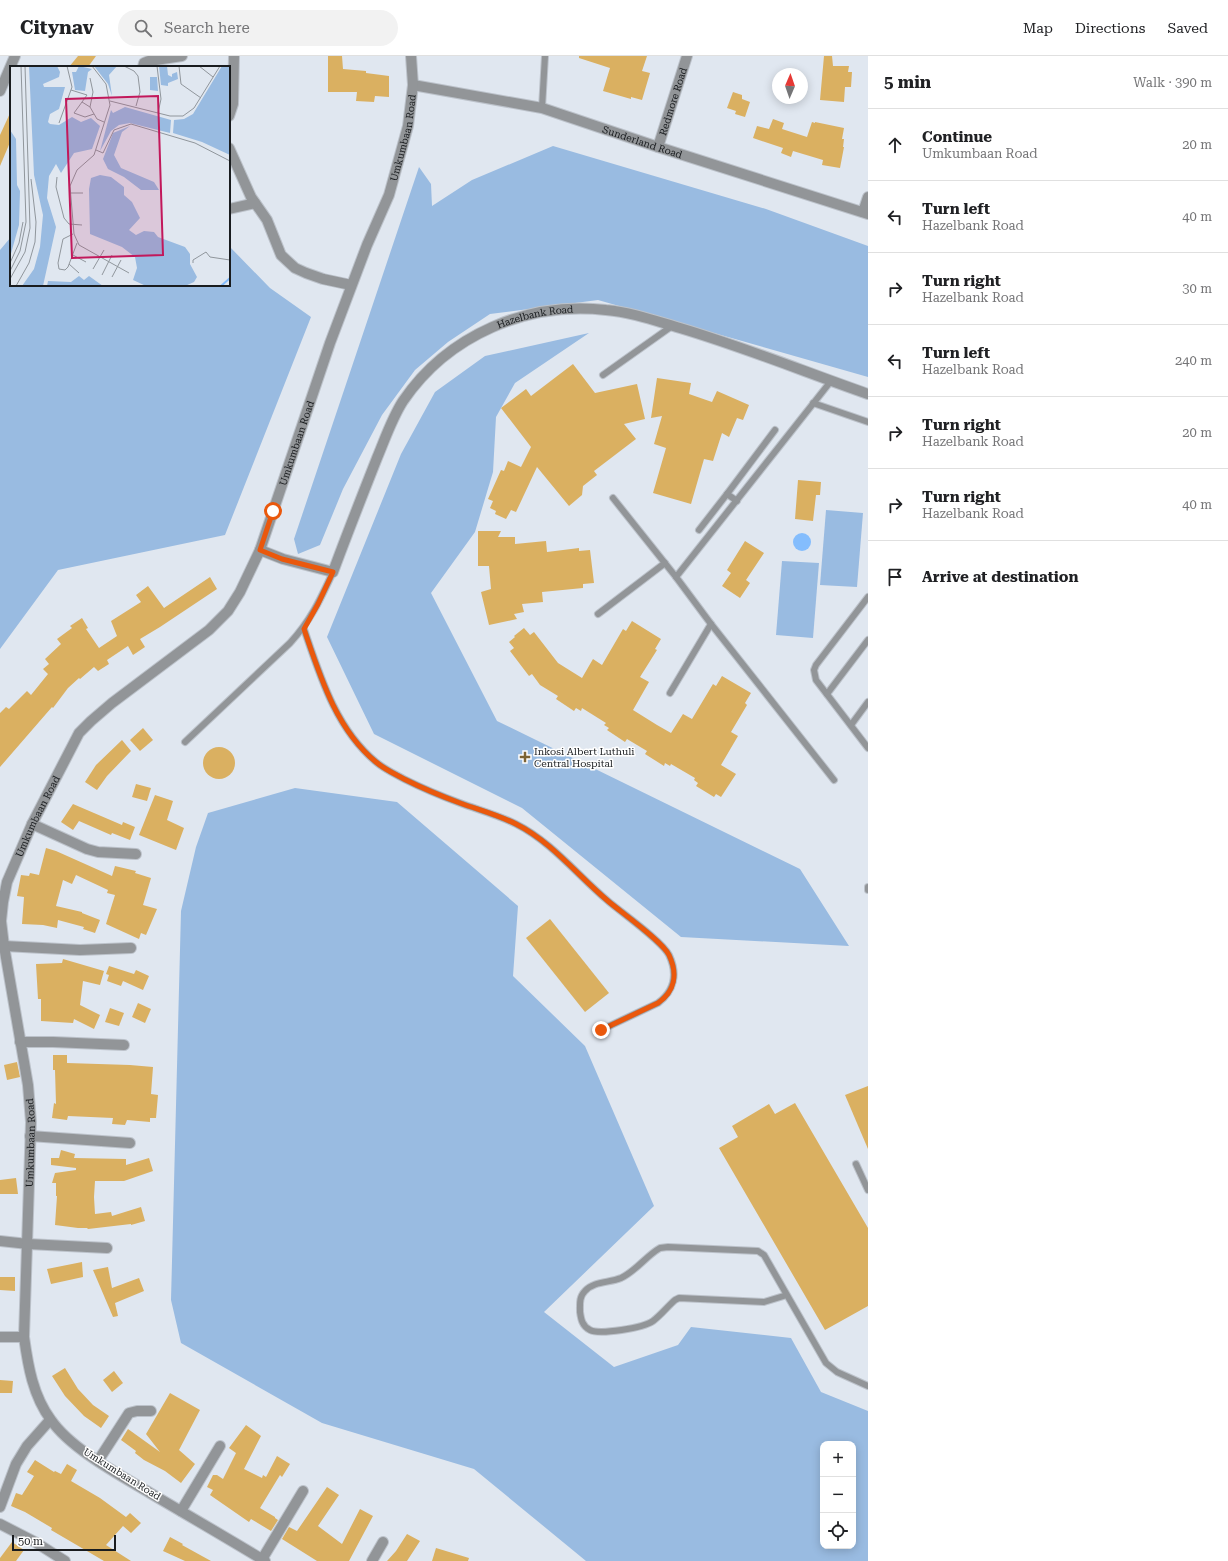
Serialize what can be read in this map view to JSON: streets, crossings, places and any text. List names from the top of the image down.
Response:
{
  "streets": {
    "street": [
      "Redmore Road",
      "Umkumbaan Road",
      "Sunderland Road",
      "Hazelbank Road"
    ]
  },
  "crossings": [
    ["Redmore Road", "Sunderland Road"],
    ["Umkumbaan Road", "Sunderland Road"]
  ],
  "places": {
    "health": ["Inkosi Albert Luthuli Central Hospital"]
  },
  "scale_bar": "50 m",
  "north": "top",
  "page": {
    "header": "Citynav",
    "search": "Search here",
    "nav": ["Map", "Directions", "Saved"],
    "heading": ["5 min", "Walk · 390 m"],
    "list": [
      ["Continue", "Umkumbaan Road", "20 m"],
      ["Turn left", "Hazelbank Road", "40 m"],
      ["Turn right", "Hazelbank Road", "30 m"],
      ["Turn left", "Hazelbank Road", "240 m"],
      ["Turn right", "Hazelbank Road", "20 m"],
      ["Turn right", "Hazelbank Road", "40 m"],
      "Arrive at destination"
    ],
    "map_buttons": ["+", "−"],
    "scale": "50 m"
  }
}
